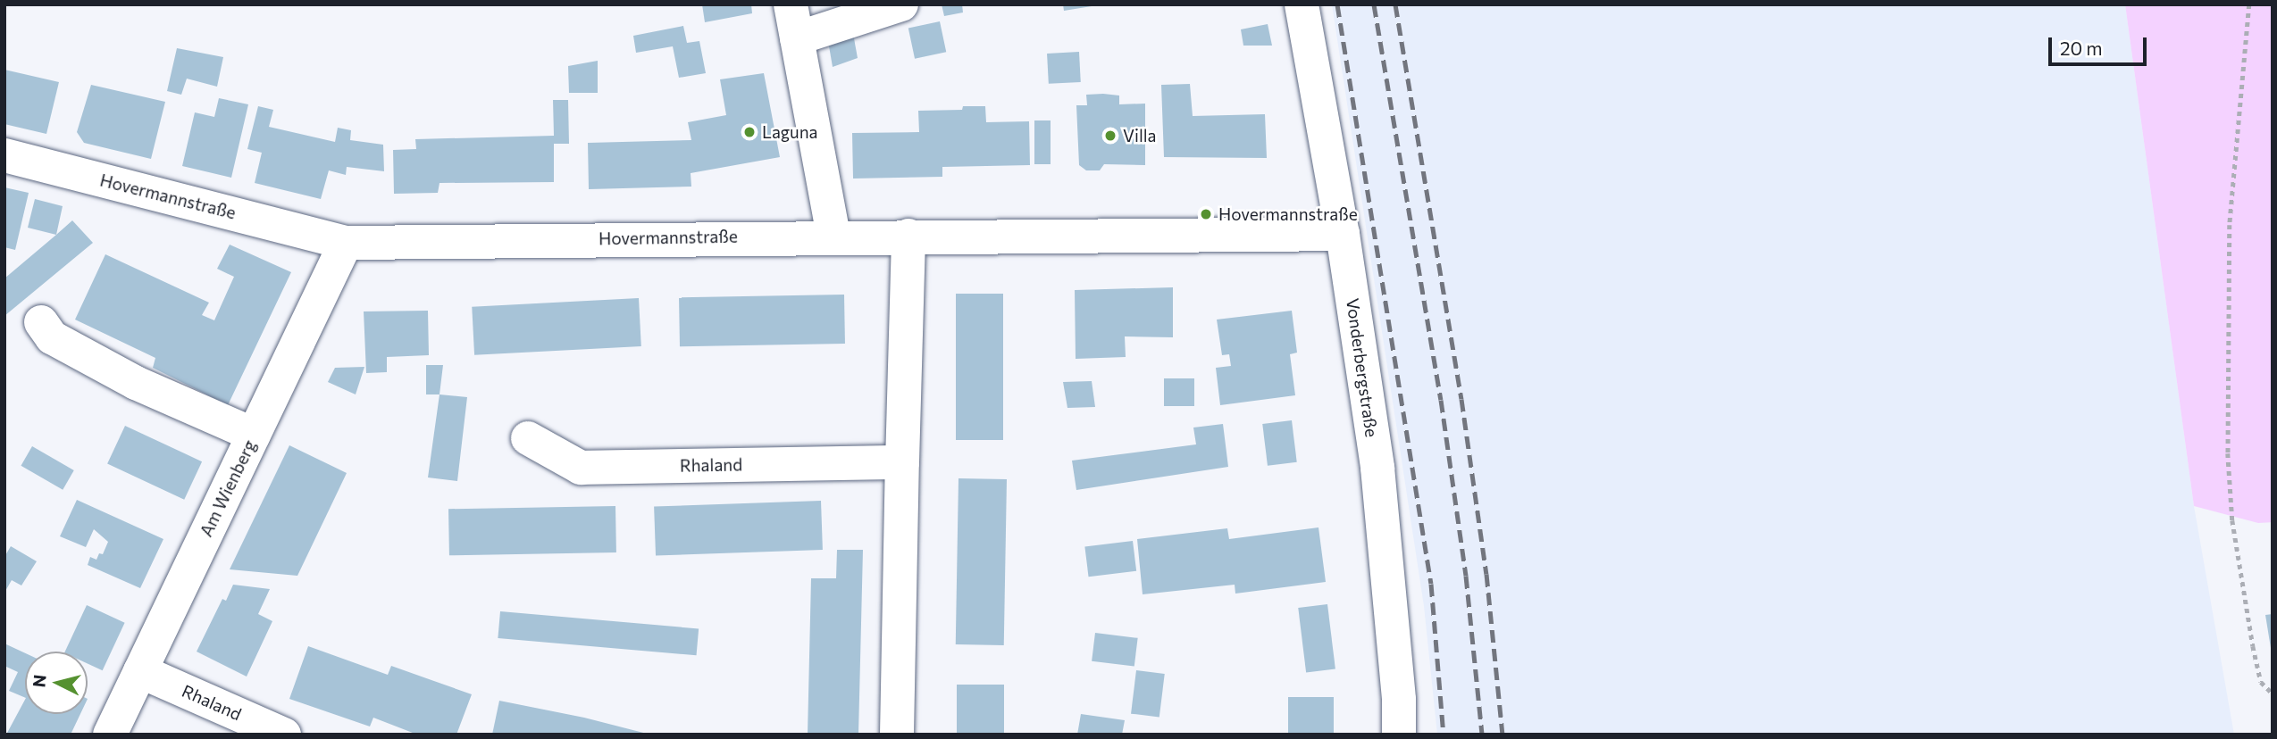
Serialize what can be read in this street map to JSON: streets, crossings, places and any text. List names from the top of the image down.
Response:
{
  "streets": {
    "street": [
      "Hovermannstraße",
      "Vonderbergstraße",
      "Rhaland",
      "Am Wienberg"
    ]
  },
  "crossings": [
    ["Hovermannstraße", "Vonderbergstraße"],
    ["Hovermannstraße", "Am Wienberg"],
    ["Rhaland", "Am Wienberg"]
  ],
  "places": ["Laguna", "Villa", "Hovermannstraße"],
  "scale_bar": "20 m",
  "north": "left"
}
